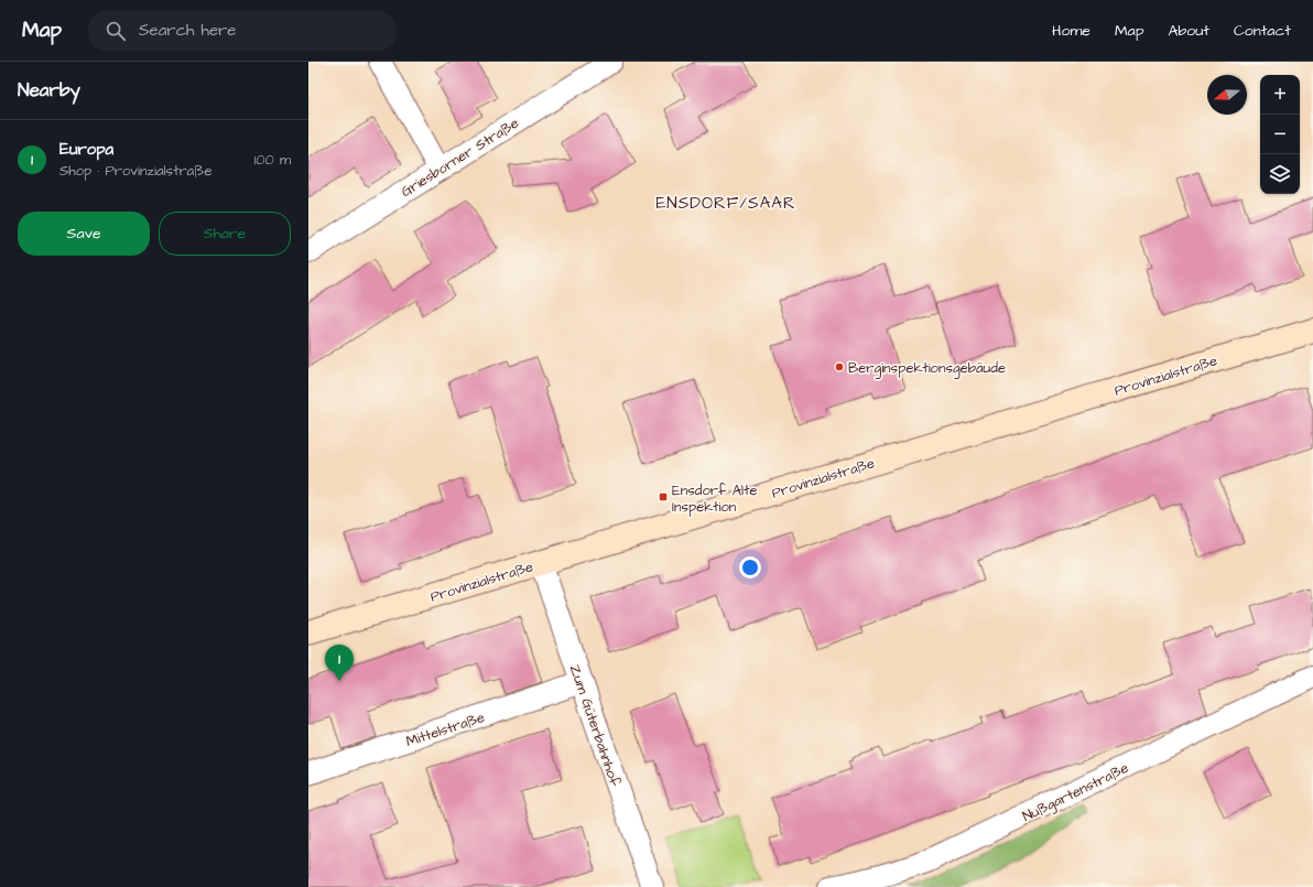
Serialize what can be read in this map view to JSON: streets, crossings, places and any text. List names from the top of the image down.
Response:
{
  "streets": {
    "main road": ["Provinzialstraße"],
    "street": [
      "Griesborner Straße",
      "Zum Güterbahnhof",
      "Mittelstraße",
      "Nußgartenstraße"
    ]
  },
  "crossings": [
    ["Provinzialstraße", "Zum Güterbahnhof"],
    ["Zum Güterbahnhof", "Mittelstraße"]
  ],
  "districts": ["ENSDORF/SAAR"],
  "places": {
    "other": ["Berginspektionsgebäude"],
    "transit": ["Ensdorf Alte Inspektion"]
  },
  "north": "left",
  "page": {
    "header": "Map",
    "search": "Search here",
    "nav": [
      "Home",
      "Map",
      "About",
      "Contact"
    ],
    "heading": "Nearby",
    "map_buttons": ["+", "−"],
    "list": [
      {
        "mark": "1",
        "name": "Europa",
        "note": "Shop · Provinzialstraße",
        "value": "100 m"
      }
    ],
    "buttons": ["Save", "Share"],
    "pins": "1"
  }
}
